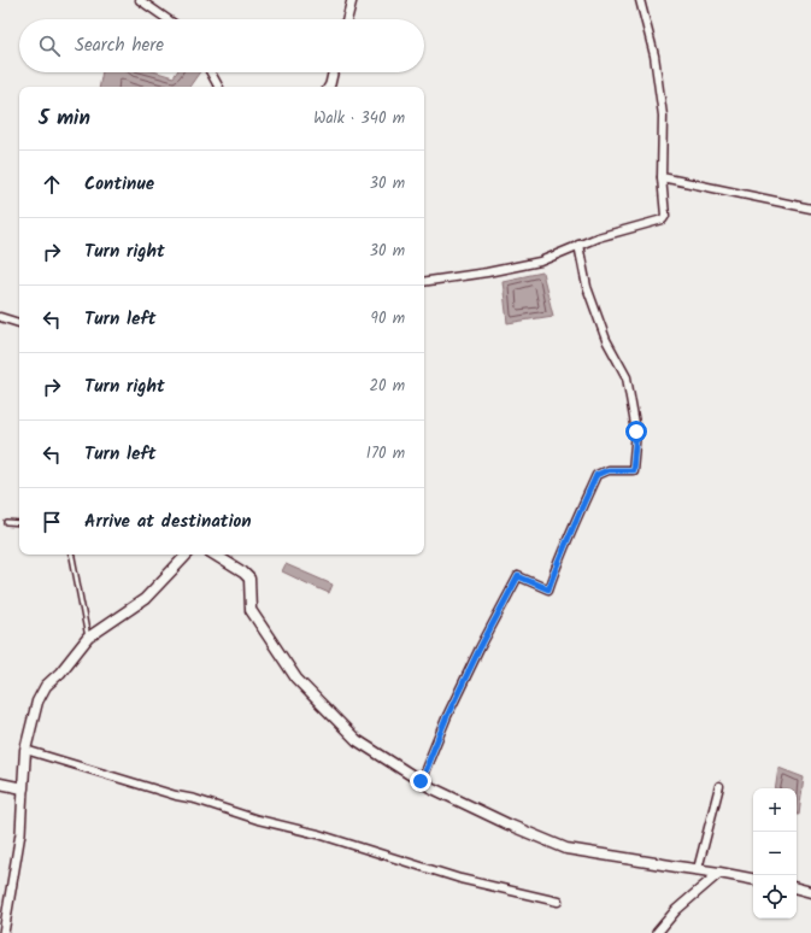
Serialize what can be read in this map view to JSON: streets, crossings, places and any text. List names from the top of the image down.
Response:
{
  "page": {
    "search": "Search here",
    "heading": ["5 min", "Walk · 340 m"],
    "list": [
      ["Continue", "30 m"],
      ["Turn right", "30 m"],
      ["Turn left", "90 m"],
      ["Turn right", "20 m"],
      ["Turn left", "170 m"],
      "Arrive at destination"
    ],
    "map_buttons": ["+", "−"]
  }
}
